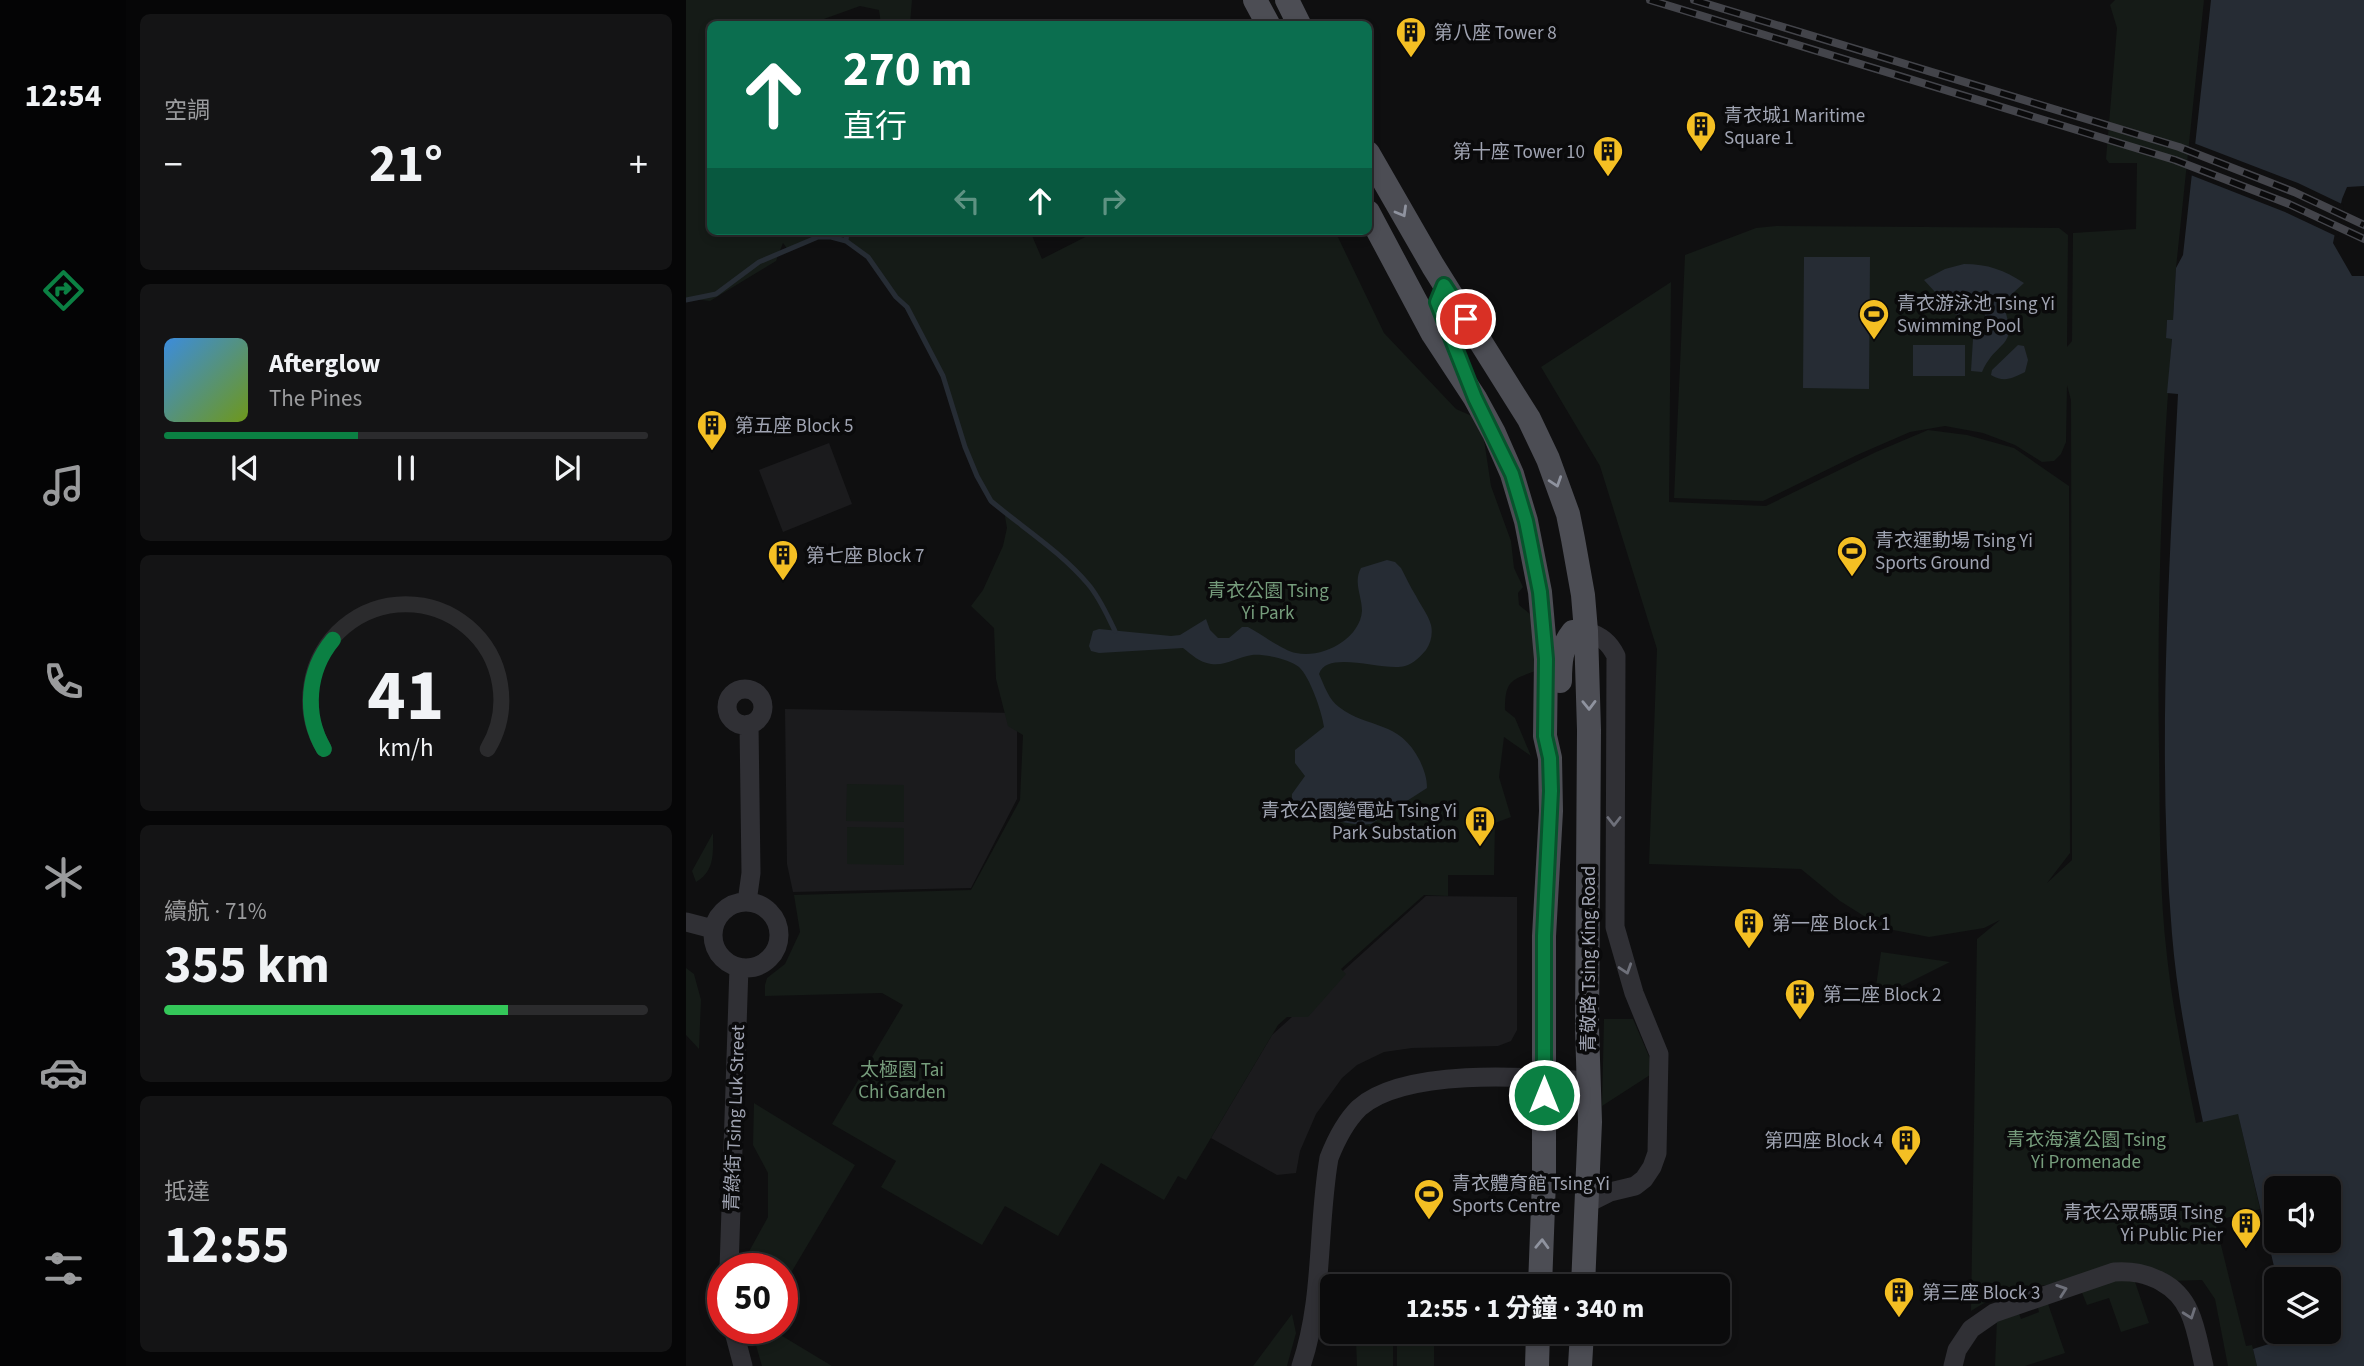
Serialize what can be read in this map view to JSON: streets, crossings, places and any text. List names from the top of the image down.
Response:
{
  "streets": {
    "main road": ["青敬路 Tsing King Road"],
    "street": ["青綠街 Tsing Luk Street"]
  },
  "parks": ["青衣公園 Tsing Yi Park", "太極園 Tai Chi Garden", "青衣海濱公園 Tsing Yi Promenade"],
  "places": {
    "building": [
      "第八座 Tower 8",
      "青衣城1 Maritime Square 1",
      "第十座 Tower 10",
      "第五座 Block 5",
      "第七座 Block 7",
      "青衣公園變電站 Tsing Yi Park Substation",
      "第一座 Block 1",
      "第二座 Block 2",
      "第四座 Block 4",
      "青衣公眾碼頭 Tsing Yi Public Pier",
      "第三座 Block 3"
    ],
    "sports": ["青衣游泳池 Tsing Yi Swimming Pool", "青衣運動場 Tsing Yi Sports Ground", "青衣體育館 Tsing Yi Sports Centre"]
  },
  "page": {
    "tabs": "12:54",
    "tile": [
      "空調",
      ["續航 · 71%", "355 km"],
      ["抵達", "12:55"]
    ],
    "turn": ["270 m", "直行"],
    "heat": ["−", "21°", "+"],
    "song": ["Afterglow", "The Pines"],
    "limit": "50",
    "trip": "12:55 · 1 分鐘 · 340 m",
    "gauge": ["41", "km/h"]
  }
}
